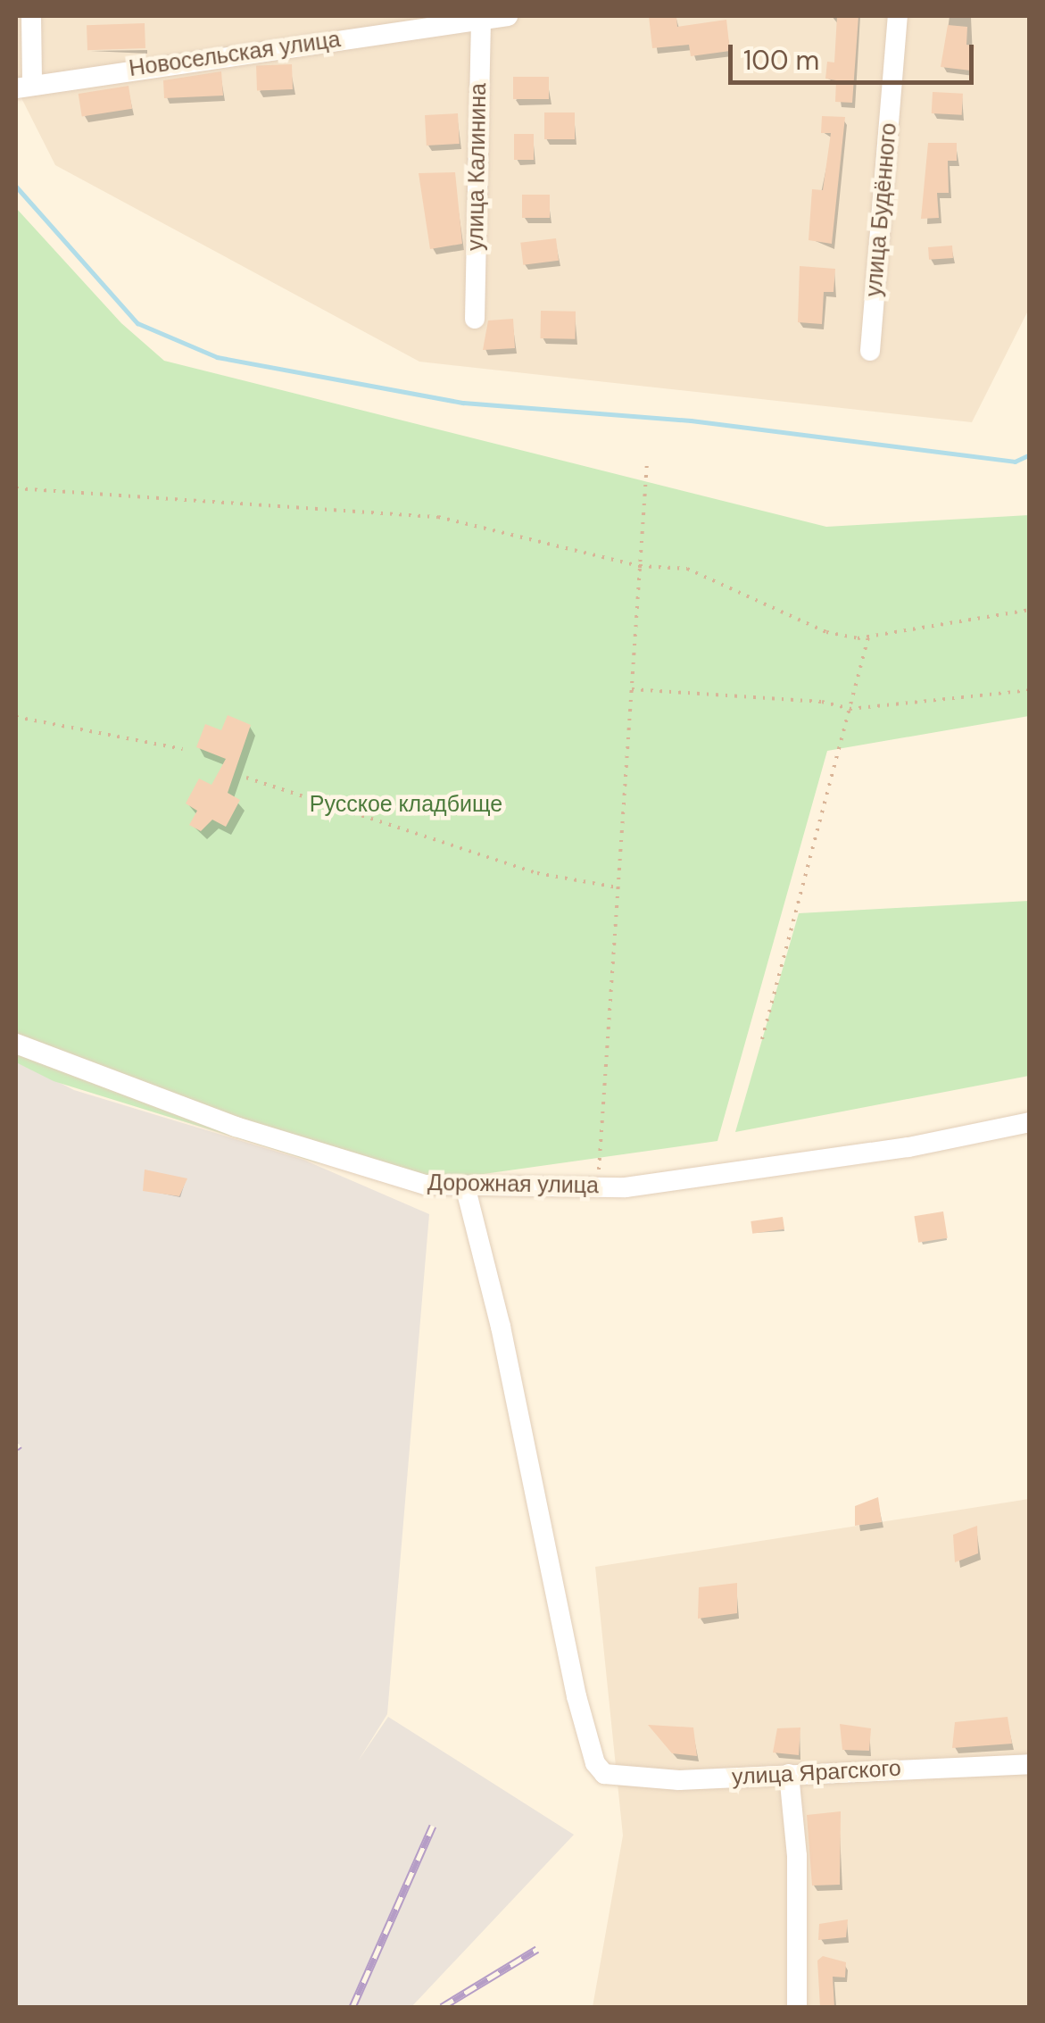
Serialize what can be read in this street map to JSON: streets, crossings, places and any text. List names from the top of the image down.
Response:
{
  "streets": {
    "street": [
      "Новосельская улица",
      "улица Калинина",
      "улица Будённого",
      "Дорожная улица",
      "улица Ярагского"
    ]
  },
  "crossings": [
    ["Новосельская улица", "улица Калинина"],
    ["Дорожная улица", "улица Ярагского"]
  ],
  "parks": ["Русское кладбище"],
  "scale_bar": "100 m"
}
